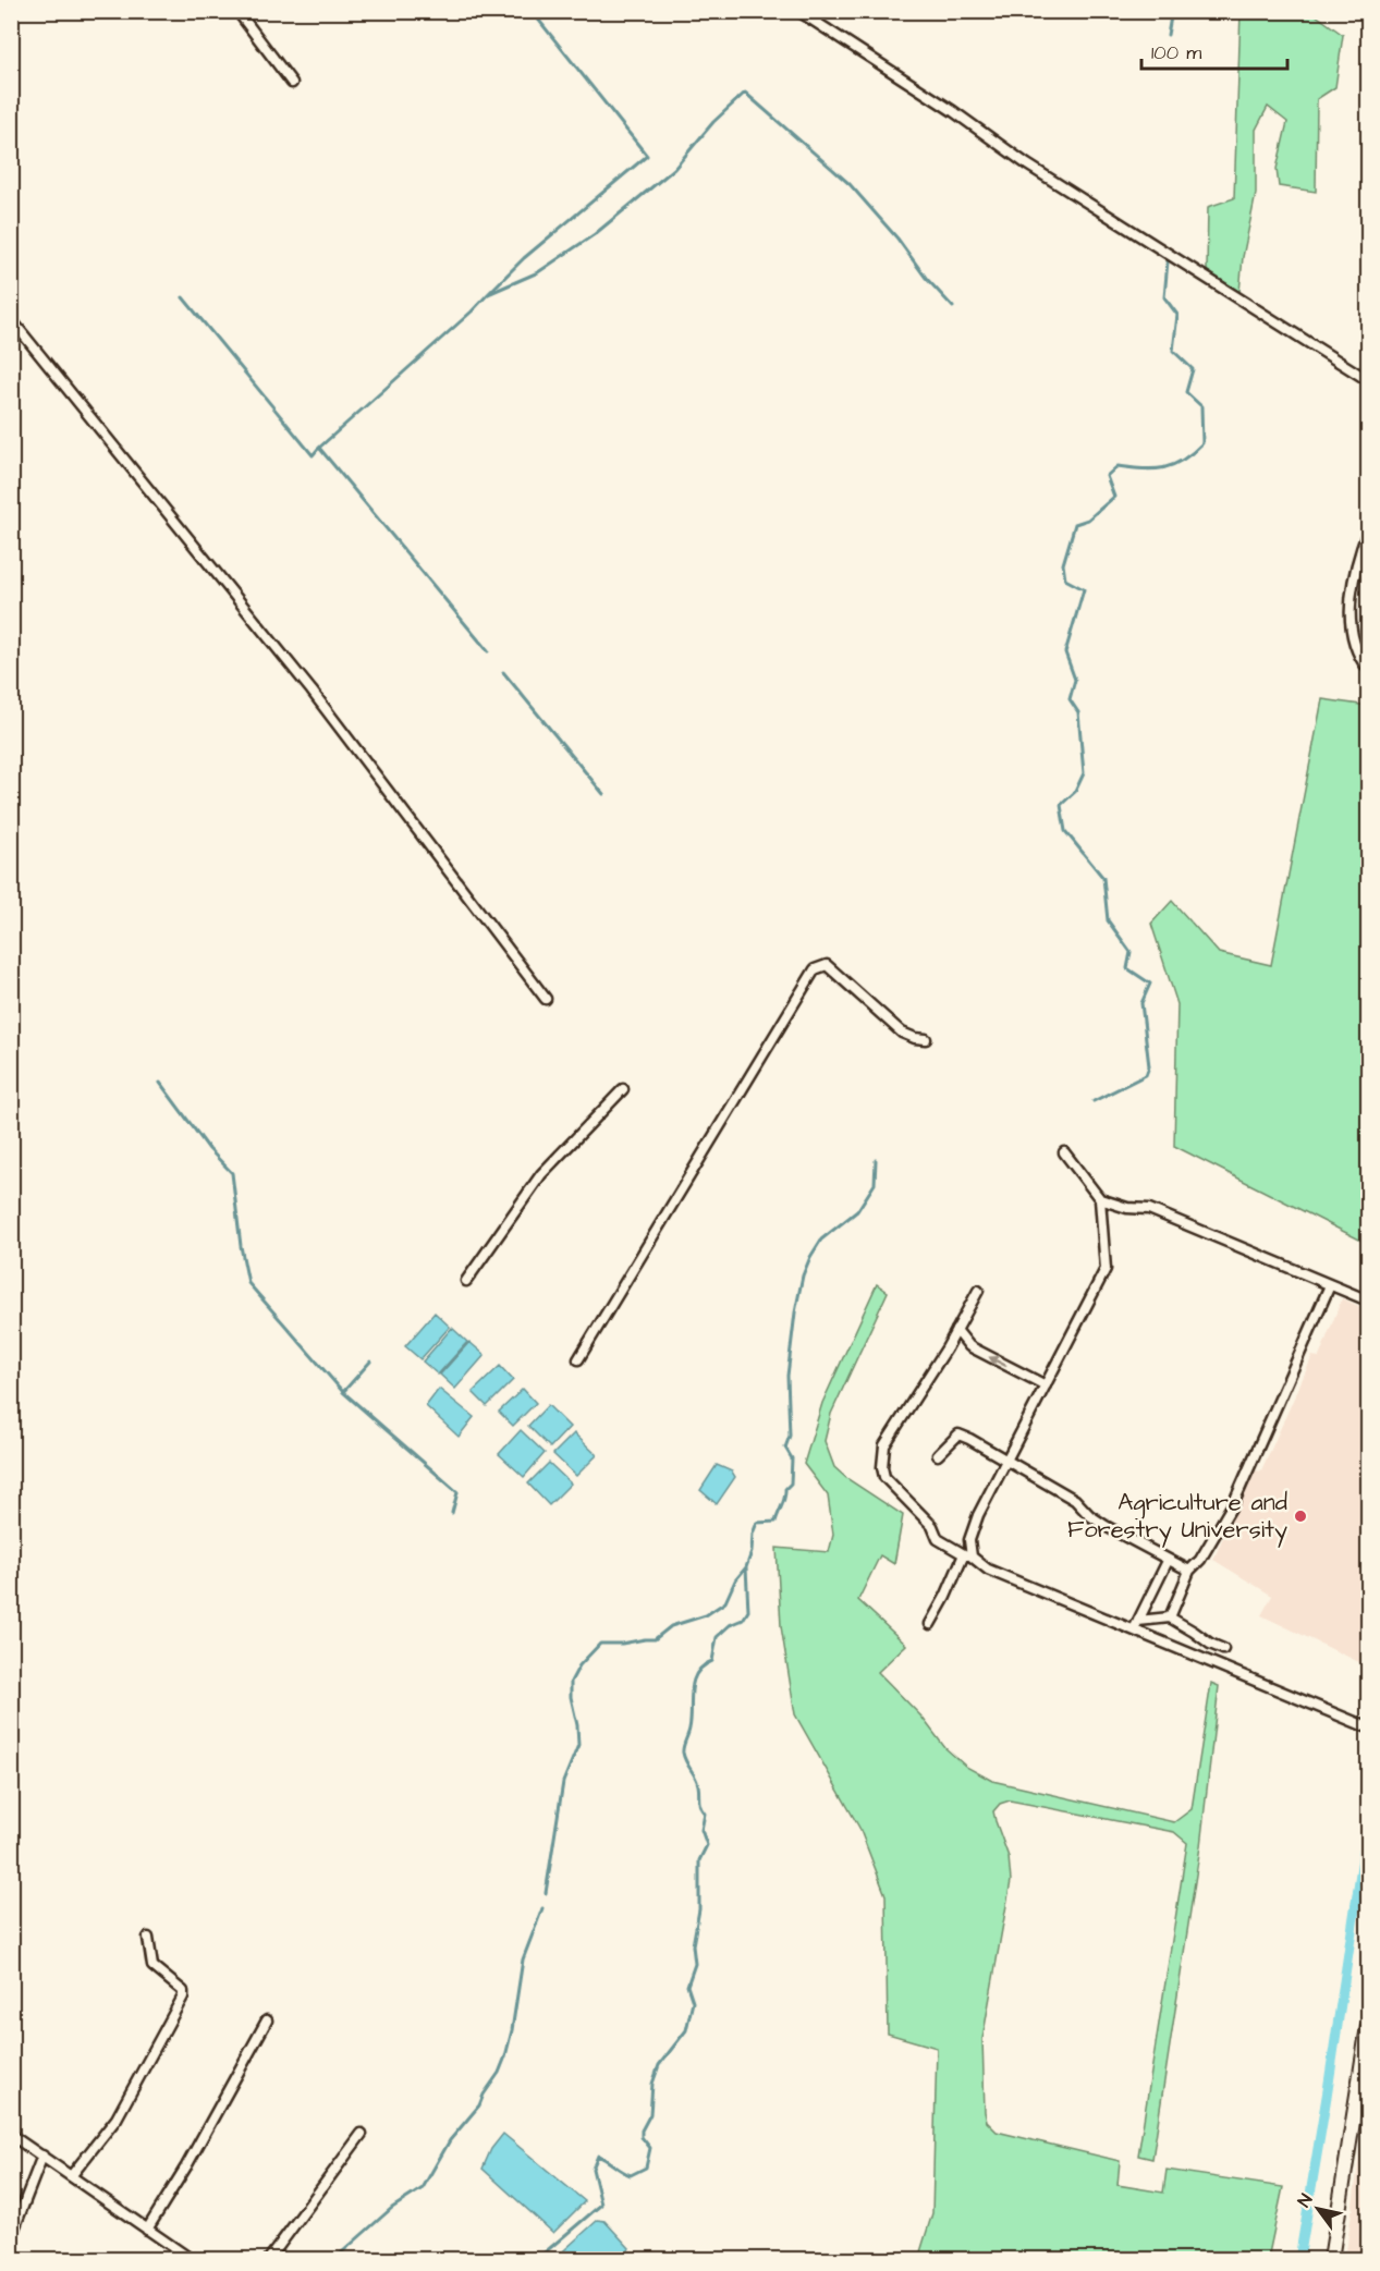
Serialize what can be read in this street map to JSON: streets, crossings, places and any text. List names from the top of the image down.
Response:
{
  "places": ["Agriculture and Forestry University"],
  "scale_bar": "100 m",
  "north": "top left"
}
